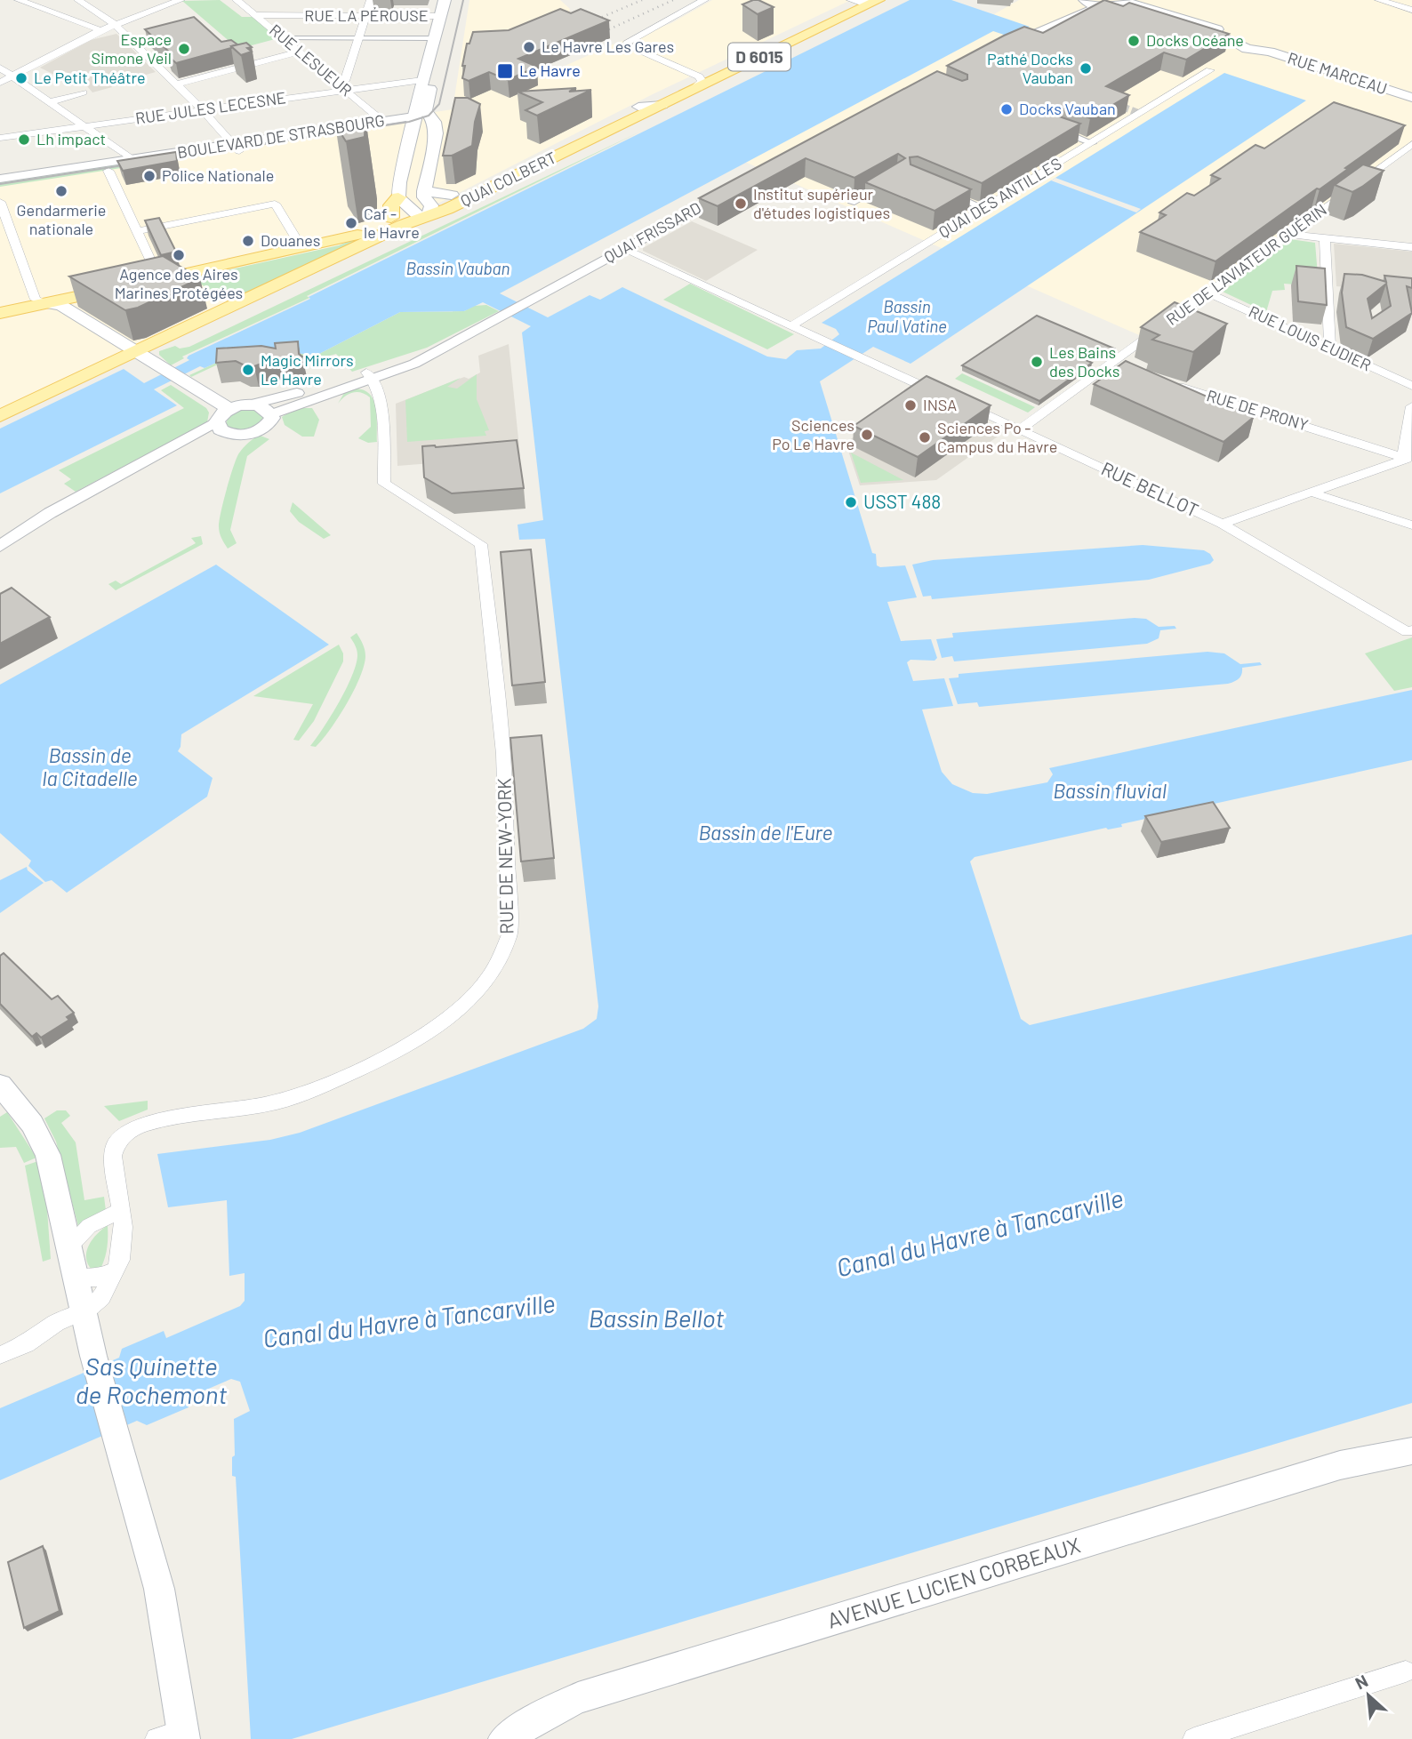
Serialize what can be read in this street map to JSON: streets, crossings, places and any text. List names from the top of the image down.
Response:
{
  "streets": {
    "main road": [
      "D 6015",
      "RUE MARCEAU",
      "QUAI COLBERT",
      "AVENUE LUCIEN CORBEAUX"
    ],
    "street": [
      "RUE LA PÉROUSE",
      "RUE LESUEUR",
      "RUE JULES LECESNE",
      "BOULEVARD DE STRASBOURG",
      "QUAI DES ANTILLES",
      "QUAI FRISSARD",
      "RUE DE L'AVIATEUR GUÉRIN",
      "RUE LOUIS EUDIER",
      "RUE DE PRONY",
      "RUE BELLOT",
      "RUE DE NEW-YORK"
    ]
  },
  "crossings": [
    ["RUE LA PÉROUSE", "RUE LESUEUR"],
    ["RUE LESUEUR", "RUE JULES LECESNE"],
    ["RUE LESUEUR", "BOULEVARD DE STRASBOURG"],
    ["QUAI DES ANTILLES", "RUE BELLOT"],
    ["QUAI FRISSARD", "RUE BELLOT"],
    ["QUAI FRISSARD", "RUE DE NEW-YORK"],
    ["RUE DE L'AVIATEUR GUÉRIN", "RUE LOUIS EUDIER"],
    ["RUE DE L'AVIATEUR GUÉRIN", "RUE BELLOT"]
  ],
  "water": [
    "Bassin Vauban",
    "Bassin Paul Vatine",
    "Bassin de la Citadelle",
    "Bassin fluvial",
    "Bassin de l'Eure",
    "Canal du Havre à Tancarville",
    "Bassin Bellot",
    "Sas Quinette de Rochemont"
  ],
  "places": {
    "other": [
      "Docks Océane",
      "Le Havre Les Gares",
      "Espace Simone Veil",
      "Pathé Docks Vauban",
      "Le Petit Théâtre",
      "Docks Vauban",
      "Lh impact",
      "Police Nationale",
      "Gendarmerie nationale",
      "Institut supérieur d'études logistiques",
      "Caf - le Havre",
      "Douanes",
      "Agence des Aires Marines Protégées",
      "Les Bains des Docks",
      "Magic Mirrors Le Havre",
      "INSA",
      "Sciences Po Le Havre",
      "Sciences Po - Campus du Havre",
      "USST 488"
    ],
    "transit": ["Le Havre"]
  },
  "north": "top left"
}
